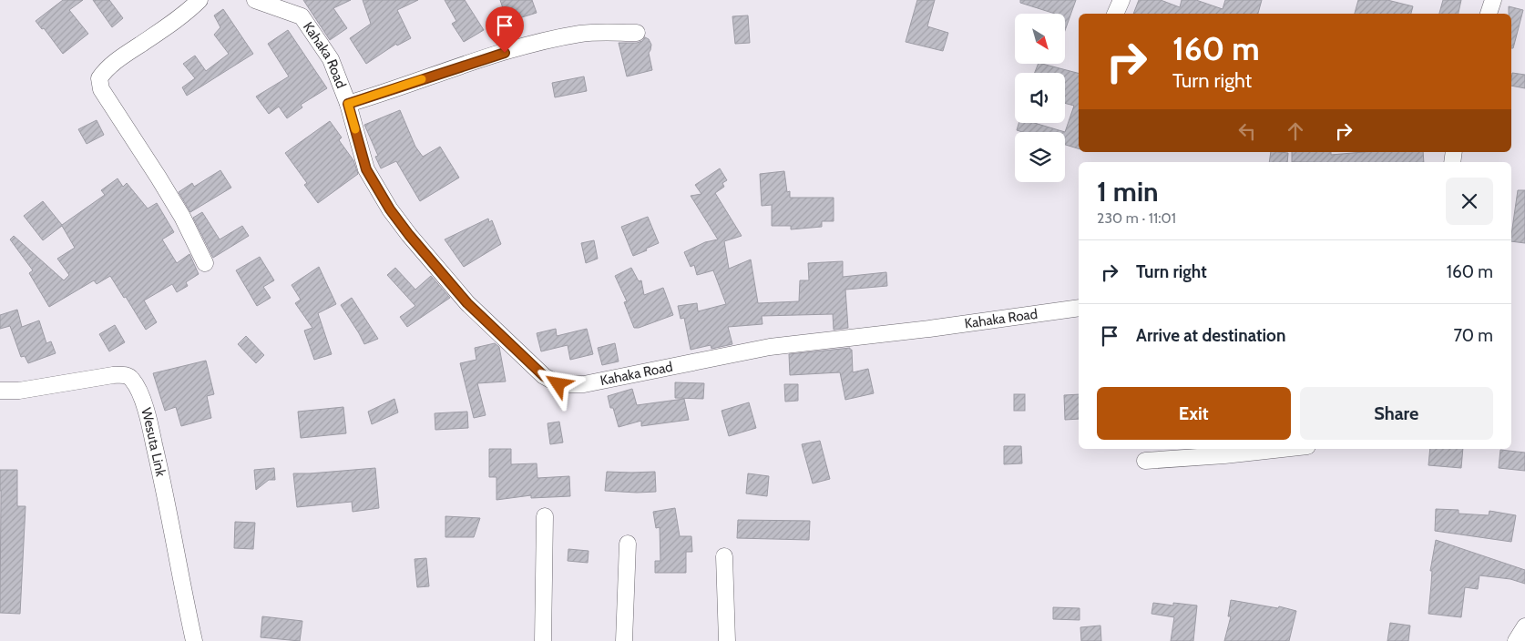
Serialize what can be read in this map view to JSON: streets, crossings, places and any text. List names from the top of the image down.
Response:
{
  "streets": {
    "street": ["Kahaka Road", "Wesuta Link"]
  },
  "north": "bottom right",
  "page": {
    "turn": ["160 m", "Turn right"],
    "heading": ["1 min", "230 m · 11:01"],
    "list": [
      {
        "name": "Turn right",
        "value": "160 m"
      },
      {
        "name": "Arrive at destination",
        "value": "70 m"
      }
    ],
    "buttons": ["Exit", "Share"]
  }
}
